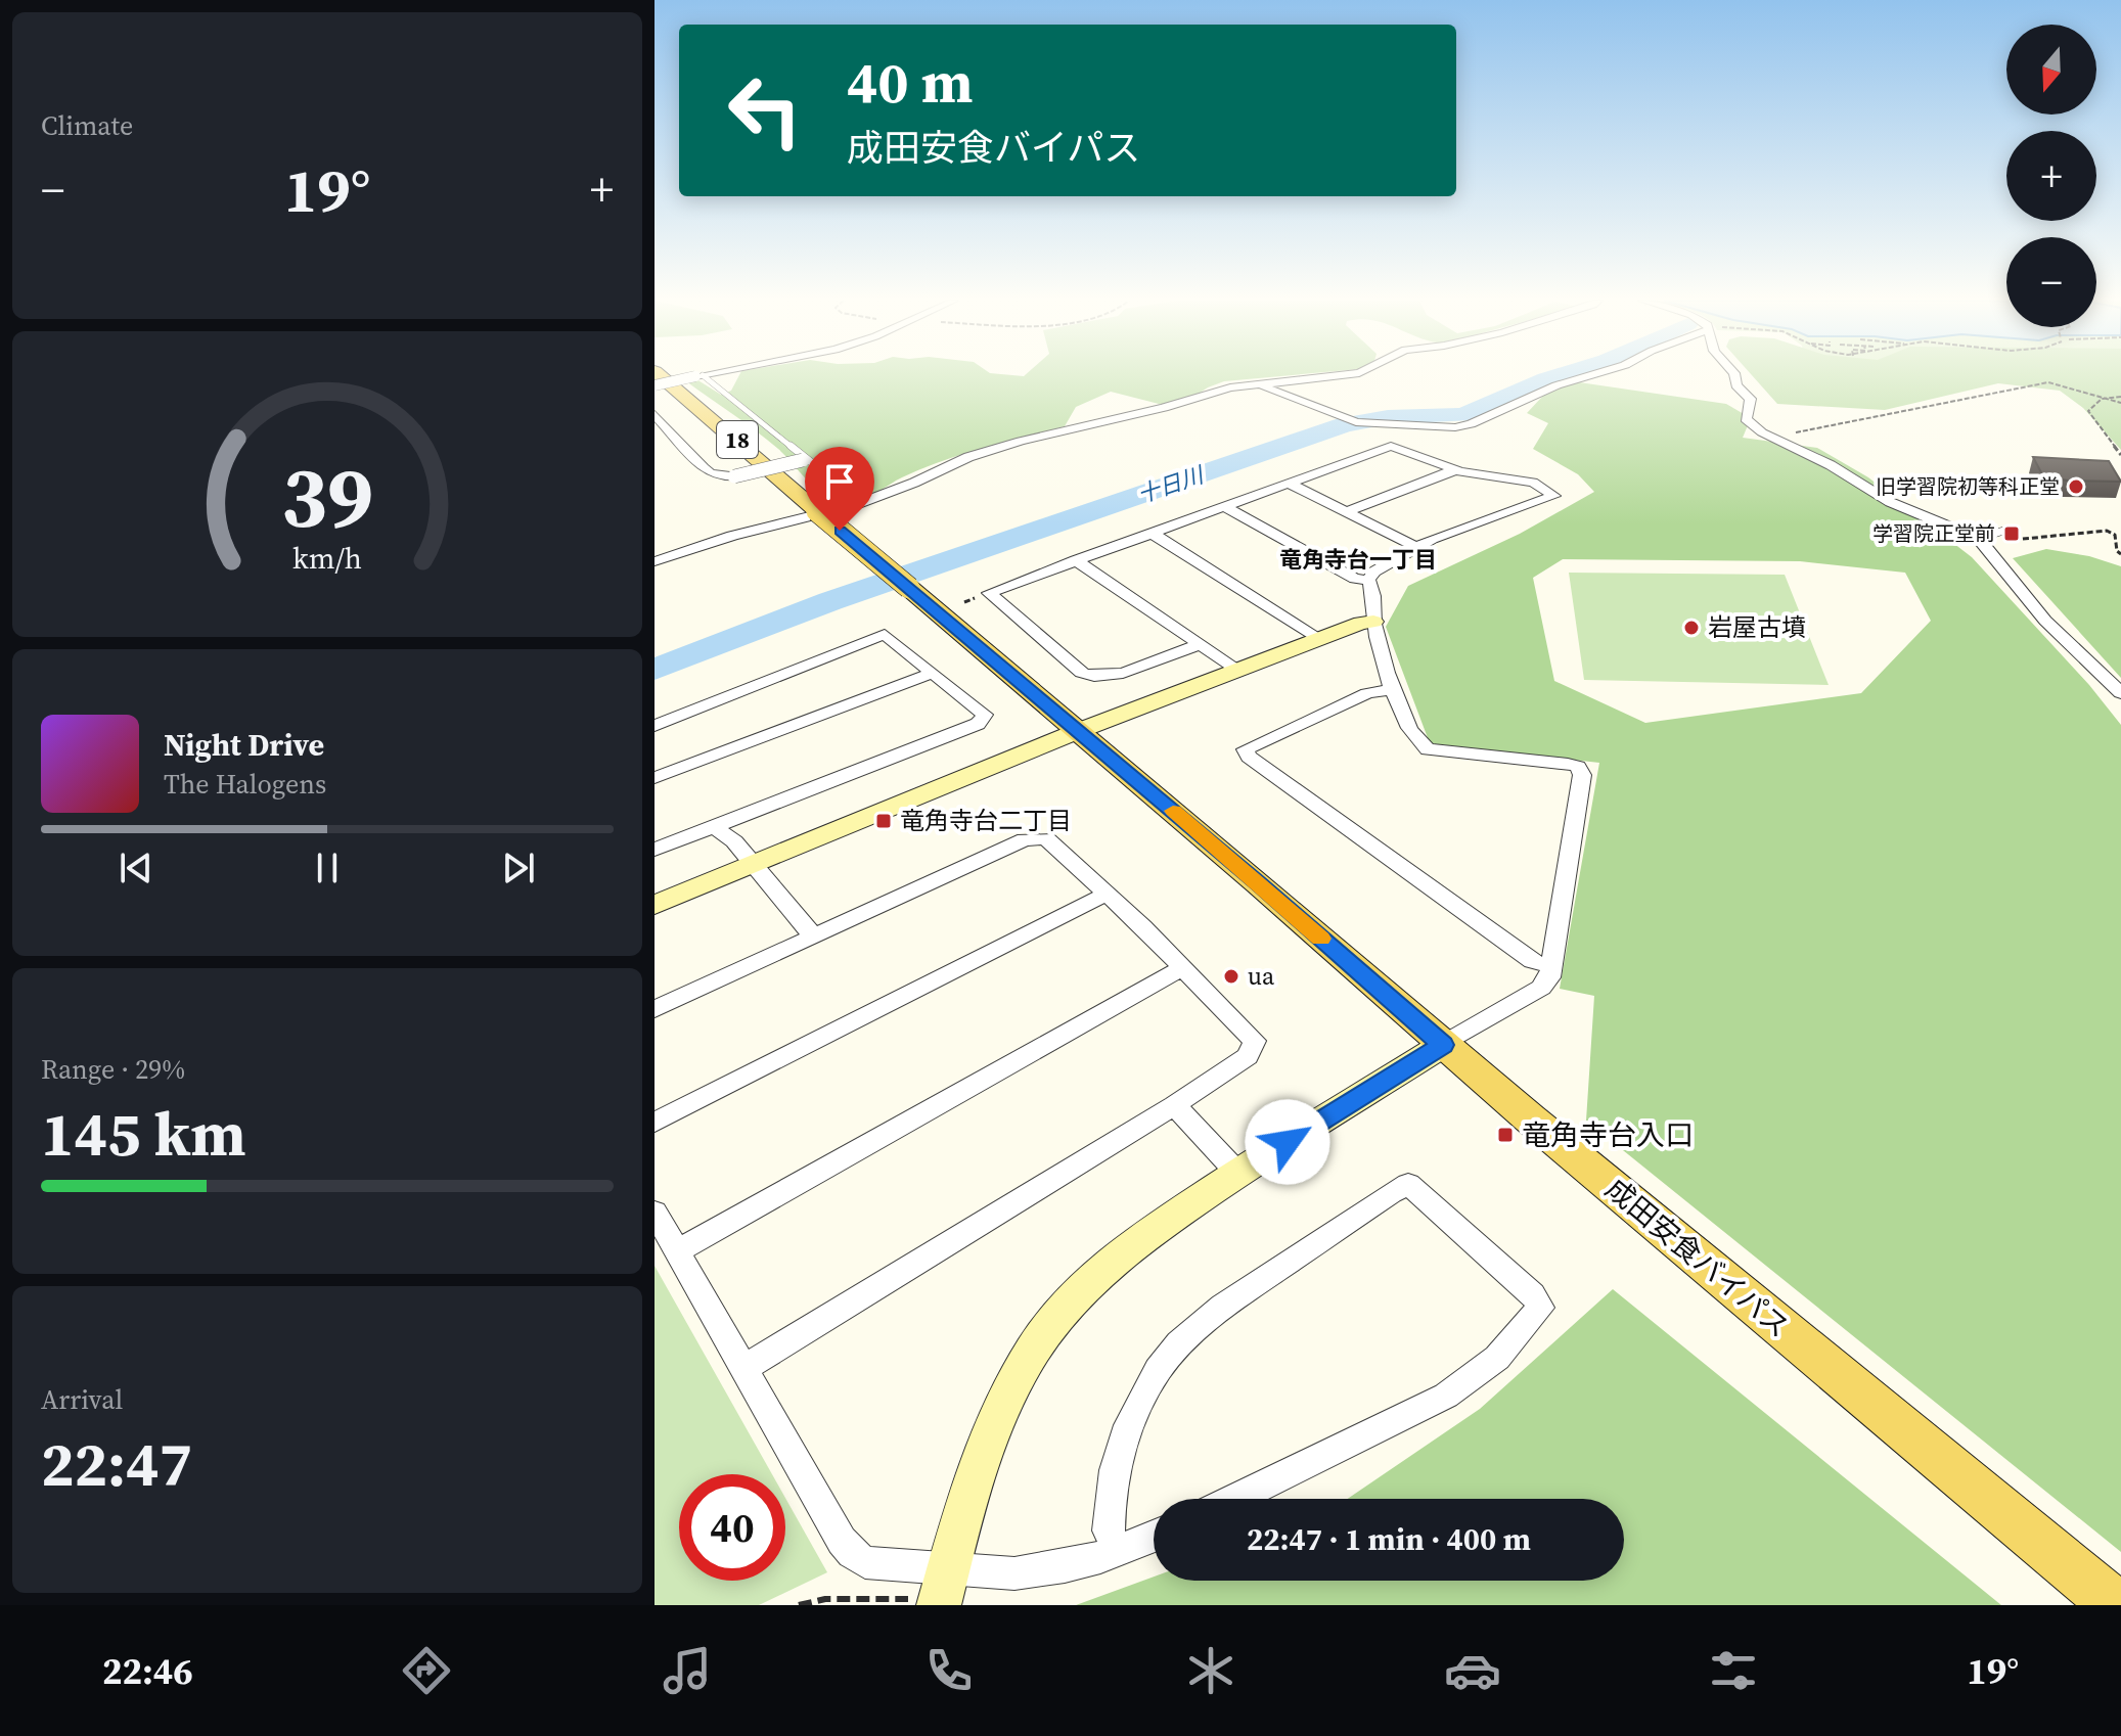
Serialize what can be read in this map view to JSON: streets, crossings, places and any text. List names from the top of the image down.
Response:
{
  "streets": {
    "main road": ["18", "成田安食バイパス"]
  },
  "crossings": [
    ["18", "成田安食バイパス"]
  ],
  "districts": ["竜角寺台一丁目"],
  "water": ["十日川"],
  "places": {
    "other": ["旧学習院初等科正堂", "岩屋古墳", "ua"],
    "transit": ["学習院正堂前", "竜角寺台二丁目", "竜角寺台入口"]
  },
  "north": "bottom",
  "page": {
    "tile": [
      "Climate",
      ["Range · 29%", "145 km"],
      ["Arrival", "22:47"]
    ],
    "map_buttons": ["+", "−"],
    "turn": ["40 m", "成田安食バイパス"],
    "heat": ["−", "19°", "+"],
    "song": ["Night Drive", "The Halogens"],
    "limit": "40",
    "trip": "22:47 · 1 min · 400 m",
    "tabs": ["22:46", "19°"],
    "gauge": ["39", "km/h"]
  }
}
